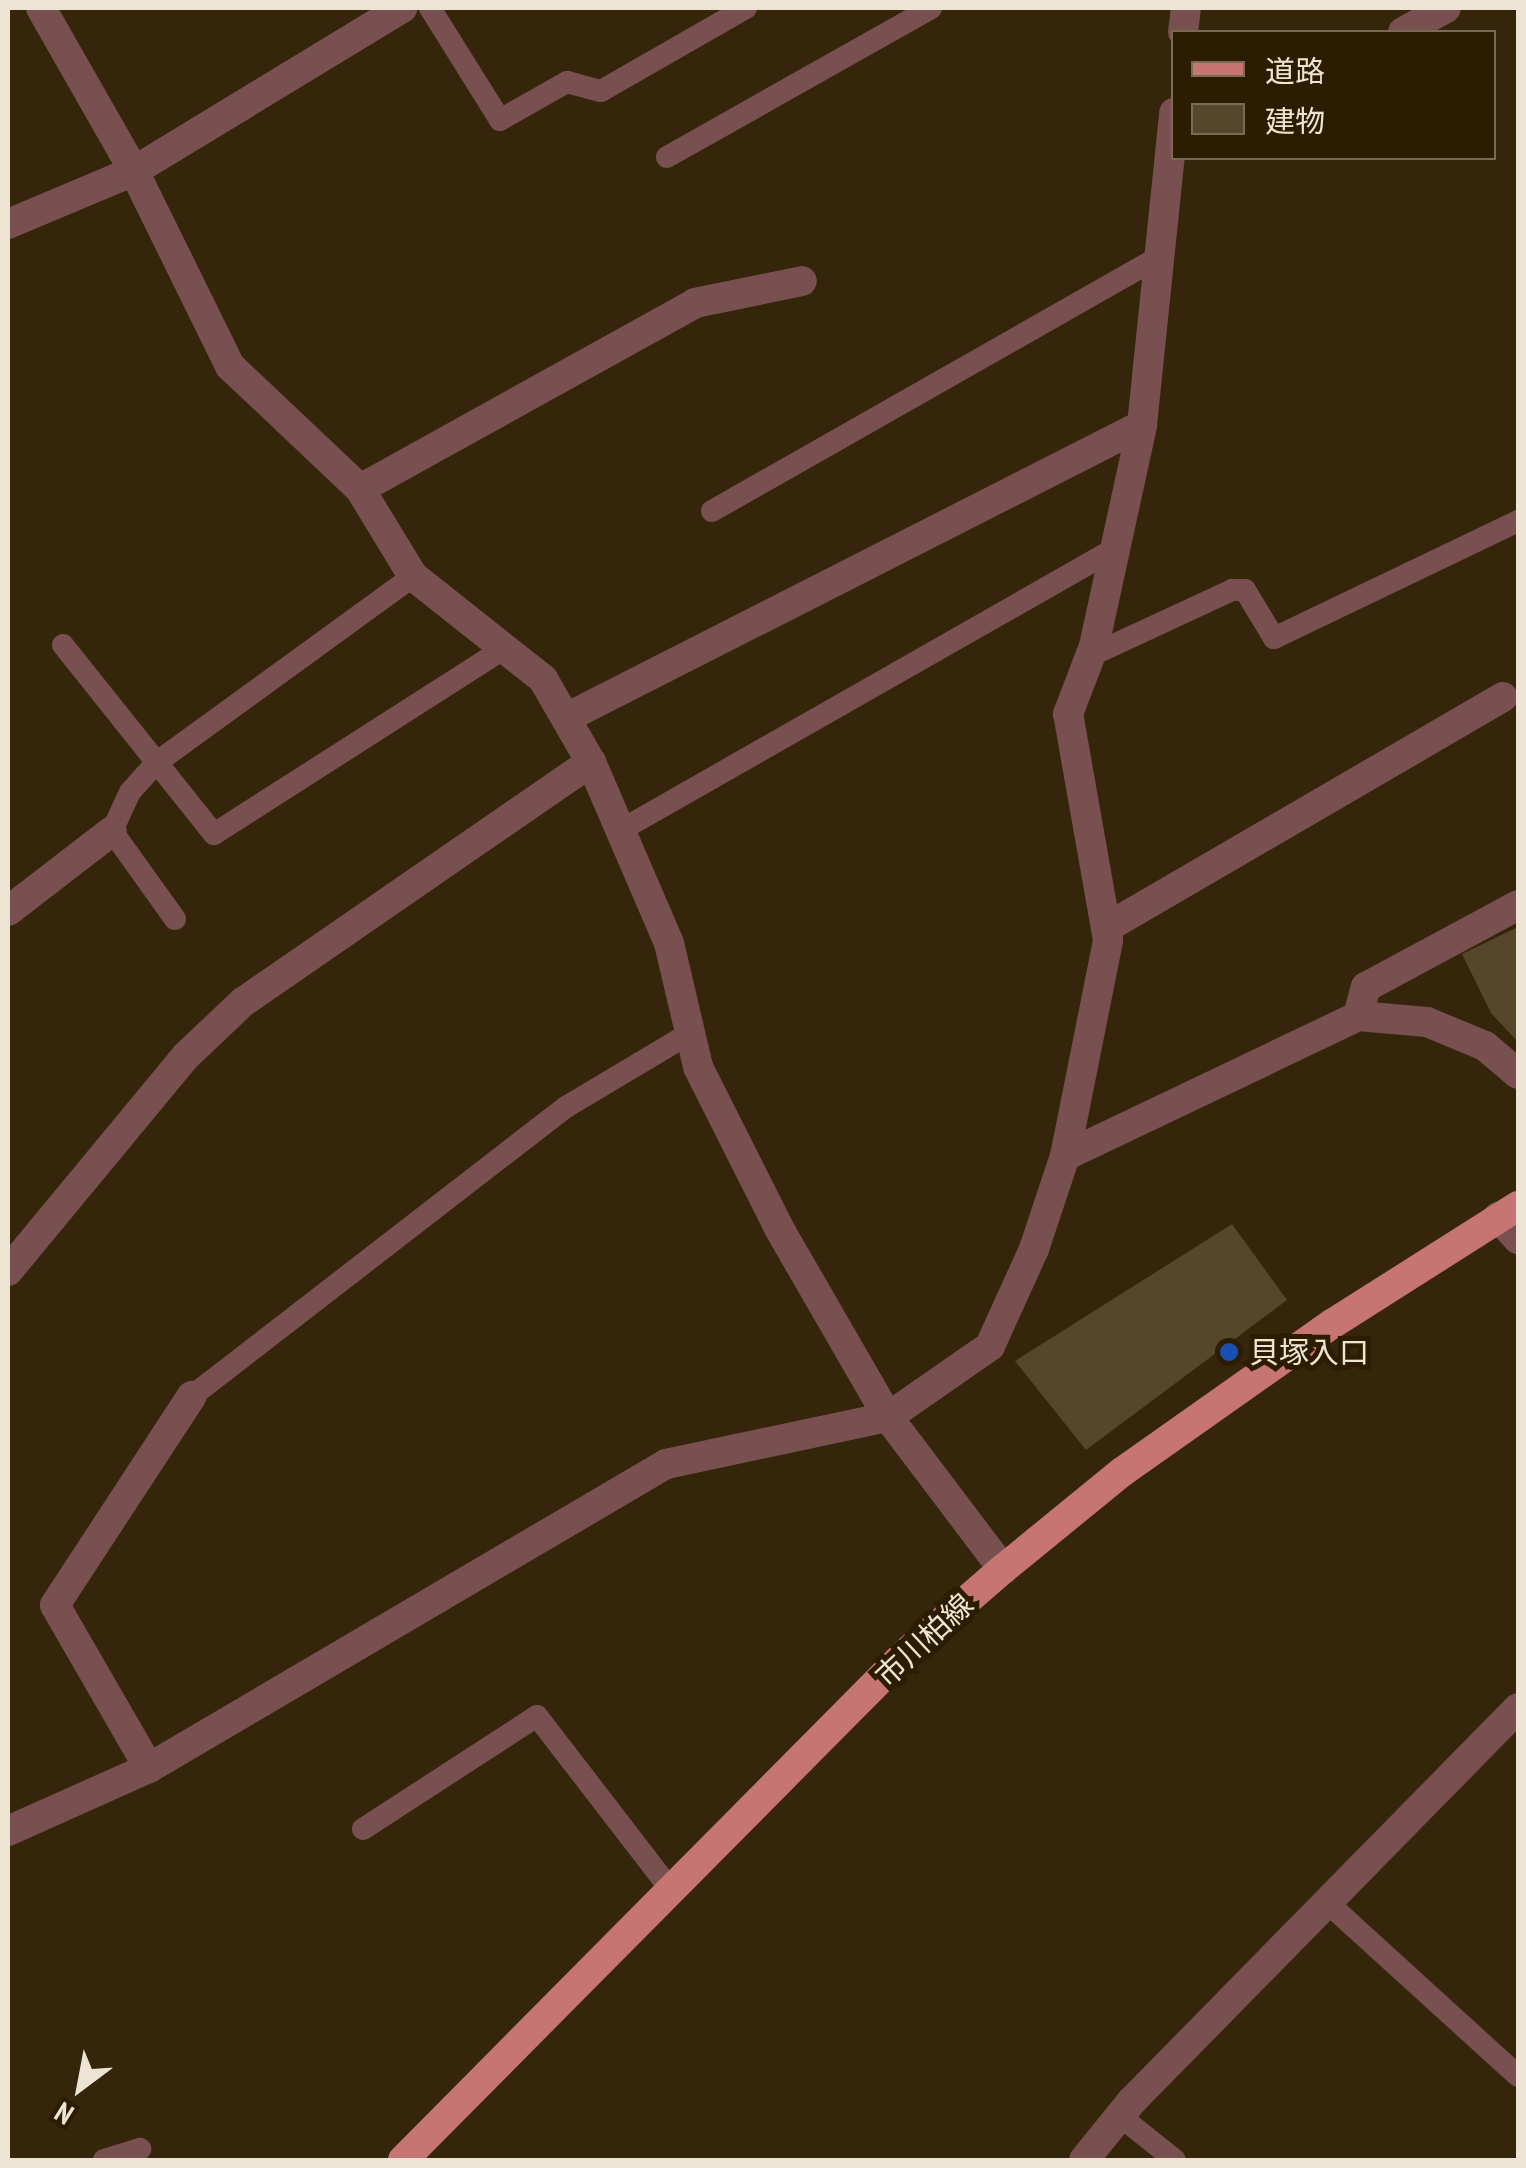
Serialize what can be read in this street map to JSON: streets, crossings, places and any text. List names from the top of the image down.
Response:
{
  "streets": {
    "main road": ["市川柏線"]
  },
  "places": ["貝塚入口"],
  "legend": ["道路", "建物"],
  "north": "bottom left"
}
